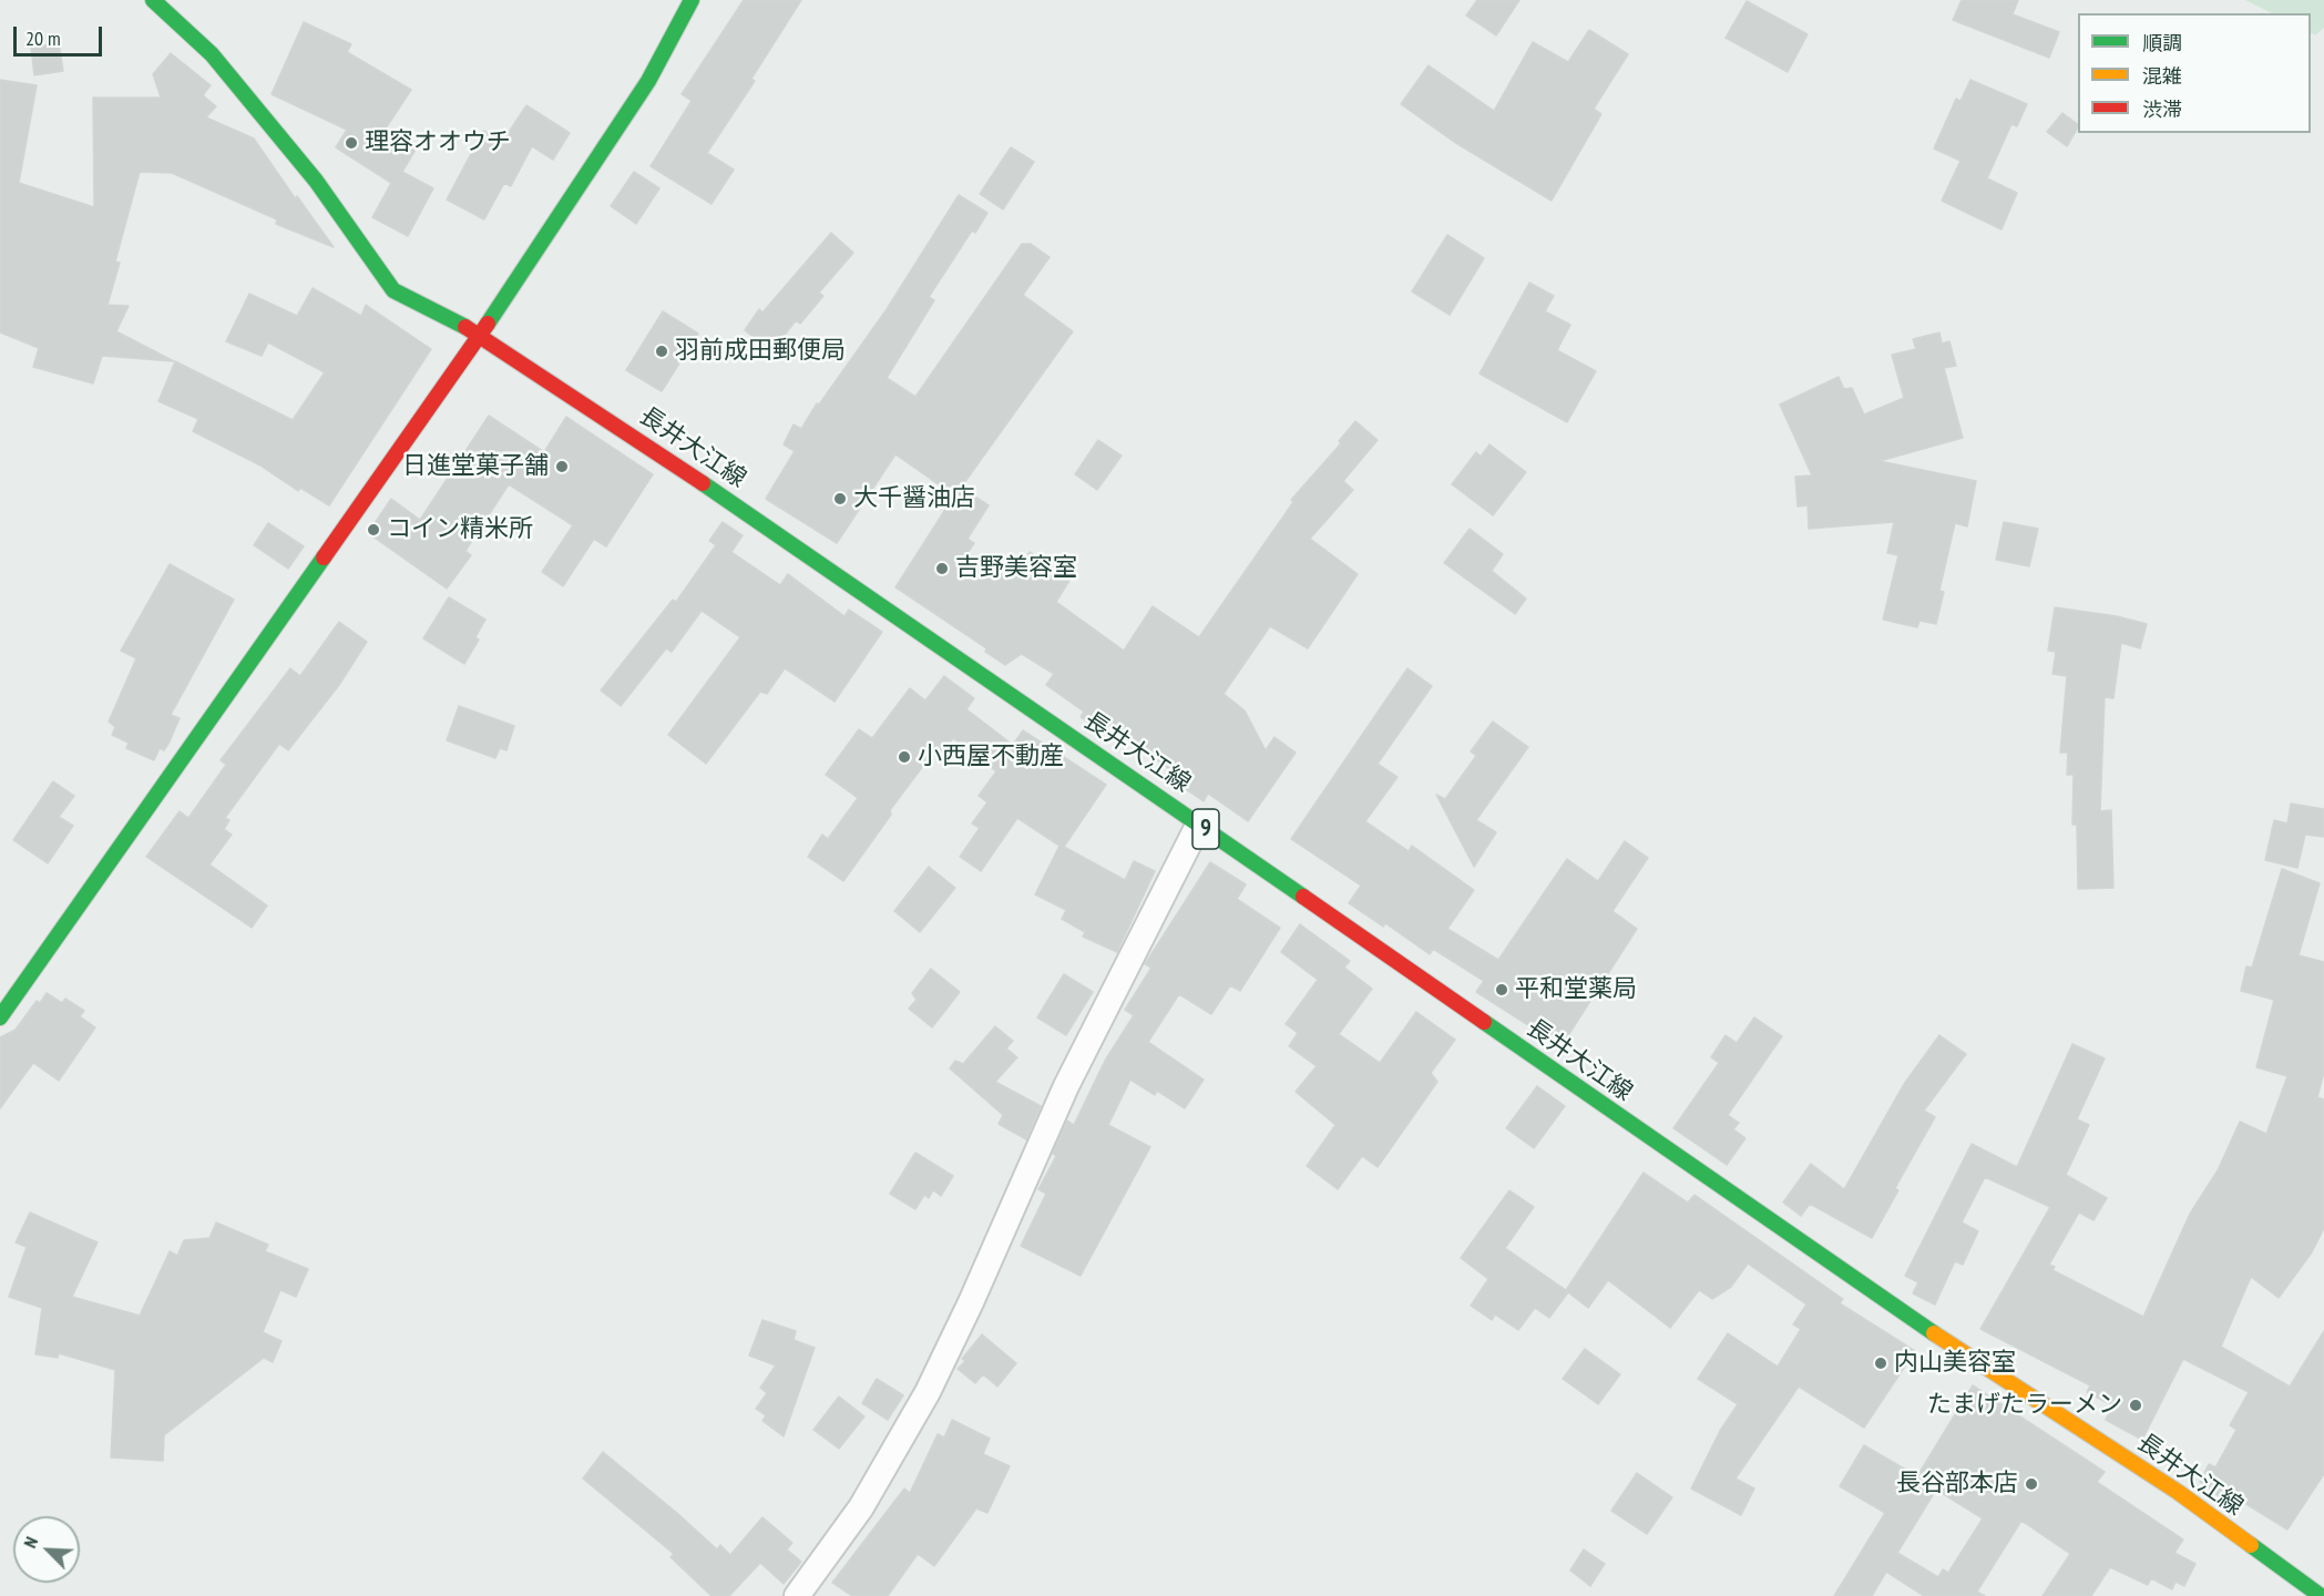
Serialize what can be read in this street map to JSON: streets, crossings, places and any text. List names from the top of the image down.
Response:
{
  "streets": {
    "main road": ["長井大江線", "9"]
  },
  "places": [
    "理容オオウチ",
    "羽前成田郵便局",
    "日進堂菓子舗",
    "大千醤油店",
    "コイン精米所",
    "吉野美容室",
    "小西屋不動産",
    "平和堂薬局",
    "内山美容室",
    "たまげたラーメン",
    "長谷部本店"
  ],
  "legend": ["順調", "混雑", "渋滞"],
  "scale_bar": "20 m",
  "north": "top left"
}
